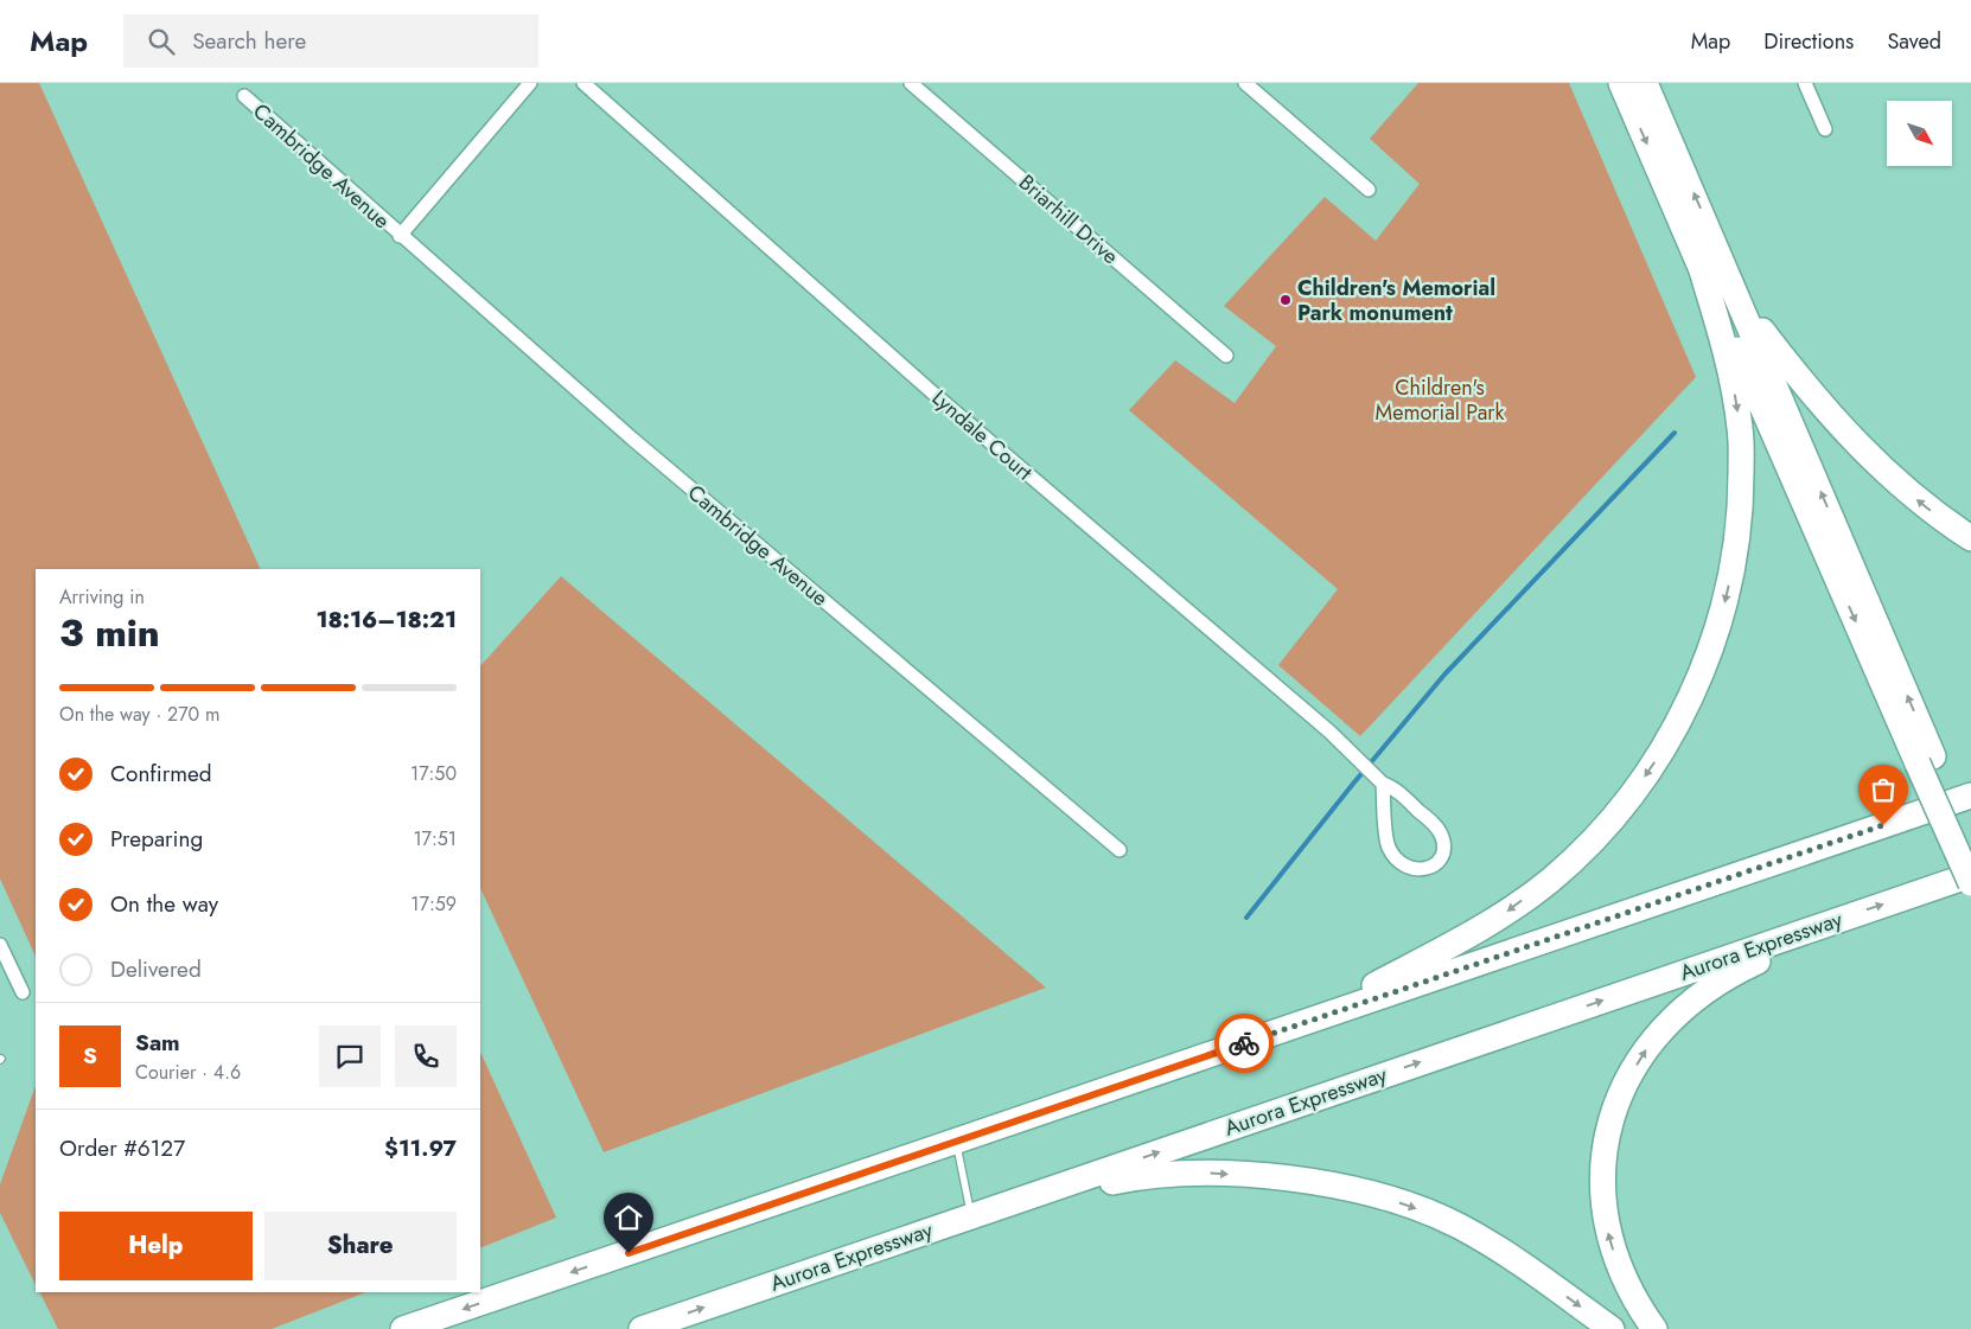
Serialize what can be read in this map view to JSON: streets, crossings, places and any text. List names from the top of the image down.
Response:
{
  "streets": {
    "highway": ["Aurora Expressway"],
    "street": ["Cambridge Avenue", "Briarhill Drive", "Lyndale Court"]
  },
  "parks": ["Children's Memorial Park"],
  "places": ["Children's Memorial Park monument"],
  "north": "bottom right",
  "page": {
    "header": "Map",
    "search": "Search here",
    "nav": ["Map", "Directions", "Saved"],
    "heading": ["3 min", "Arriving in", "18:16–18:21"],
    "panel": [
      "Sam",
      "Courier · 4.6",
      "Order #6127",
      "$11.97"
    ],
    "bar": "On the way · 270 m",
    "list": [
      ["Confirmed", "17:50"],
      ["Preparing", "17:51"],
      ["On the way", "17:59"],
      "Delivered"
    ],
    "round": "S",
    "buttons": ["Help", "Share"]
  }
}
